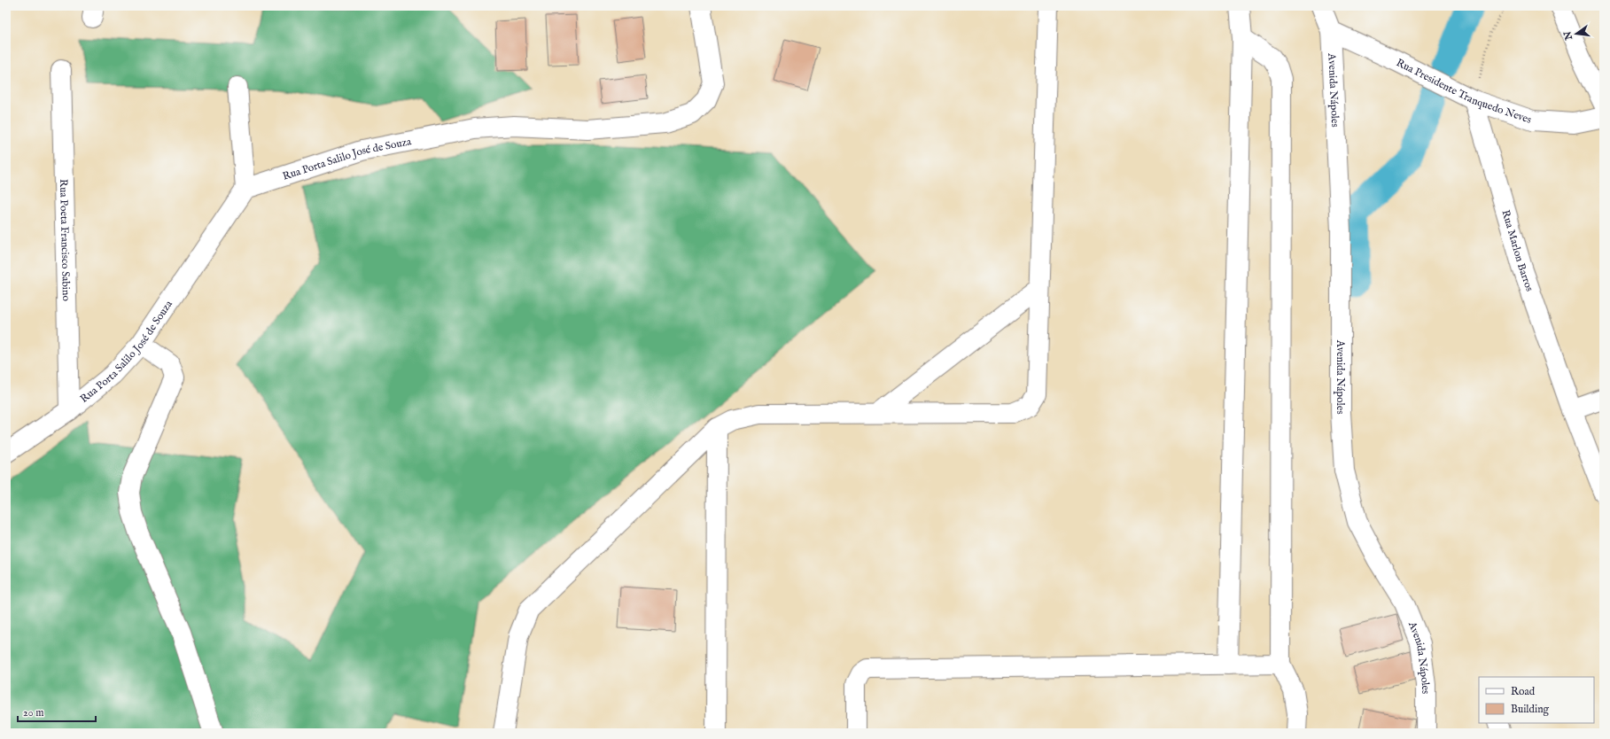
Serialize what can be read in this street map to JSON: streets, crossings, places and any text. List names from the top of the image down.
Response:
{
  "streets": {
    "street": [
      "Avenida Nápoles",
      "Rua Presidente Tranquedo Neves",
      "Rua Porta Salilo José de Souza",
      "Rua Poeta Francisco Sabino",
      "Rua Marlon Barros"
    ]
  },
  "crossings": [
    ["Avenida Nápoles", "Rua Presidente Tranquedo Neves"],
    ["Rua Presidente Tranquedo Neves", "Rua Marlon Barros"],
    ["Rua Porta Salilo José de Souza", "Rua Poeta Francisco Sabino"]
  ],
  "legend": ["Road", "Building"],
  "scale_bar": "20 m",
  "north": "left"
}
